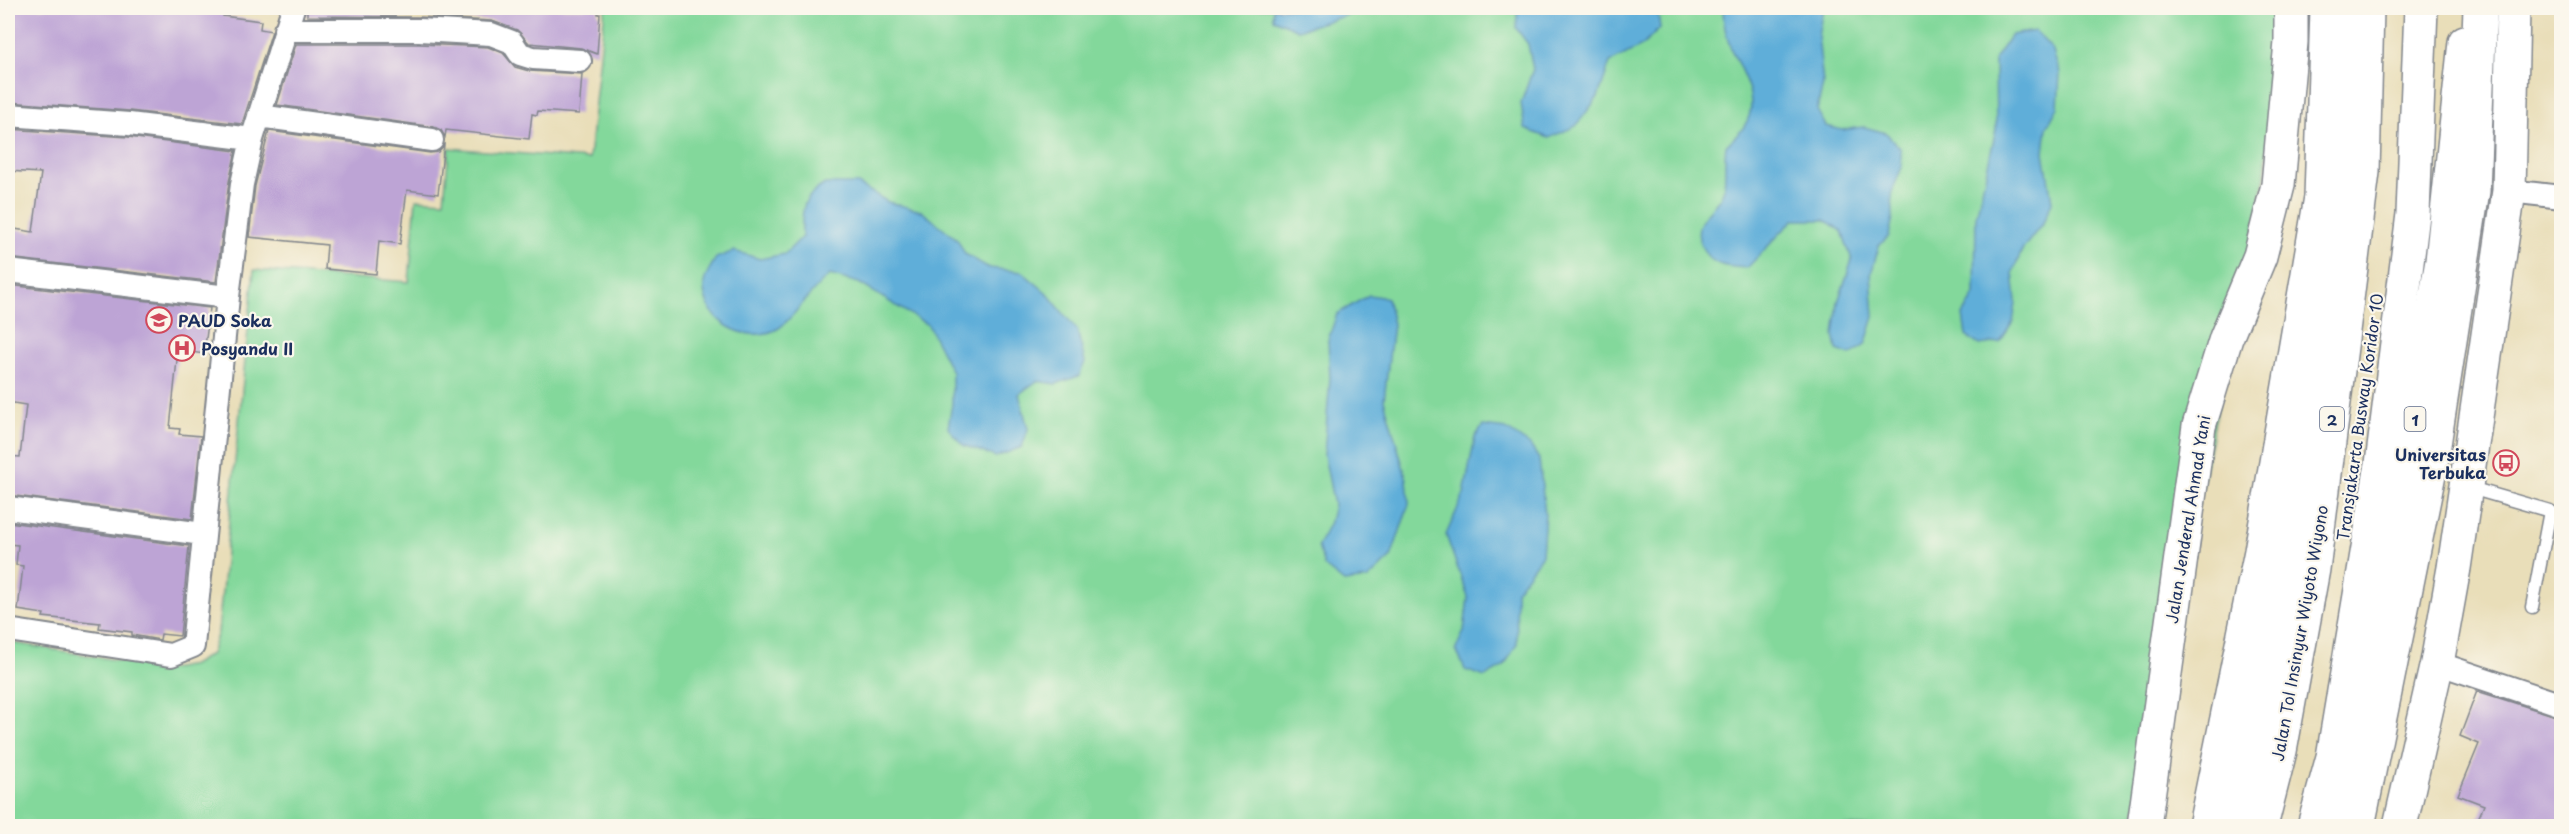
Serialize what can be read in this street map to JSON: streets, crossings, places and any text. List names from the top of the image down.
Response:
{
  "streets": {
    "main road": [
      "2",
      "1",
      "Jalan Jenderal Ahmad Yani",
      "Jalan Tol Insinyur Wiyoto Wiyono"
    ],
    "lane": ["Transjakarta Busway Koridor 10"]
  },
  "places": {
    "school or university": ["PAUD Soka"],
    "hospital": ["Posyandu II"],
    "bus stop": ["Universitas Terbuka"]
  }
}
